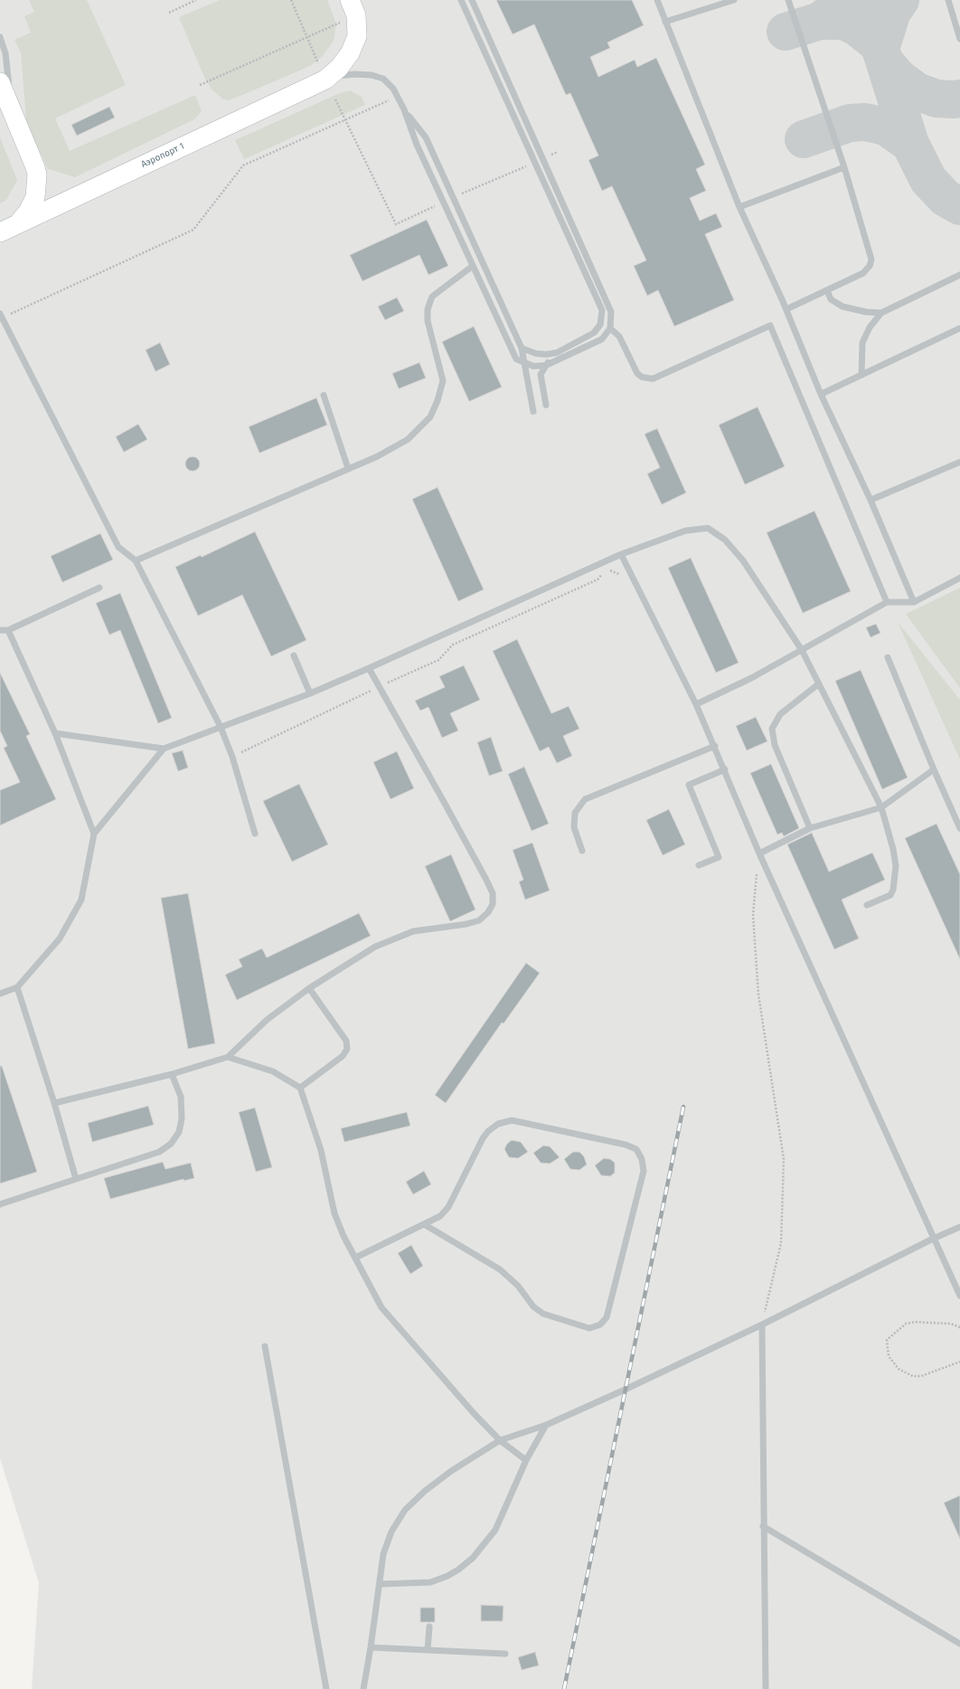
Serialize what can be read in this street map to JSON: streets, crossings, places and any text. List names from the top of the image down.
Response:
{
  "streets": {
    "main road": ["Аэропорт 1"]
  }
}
